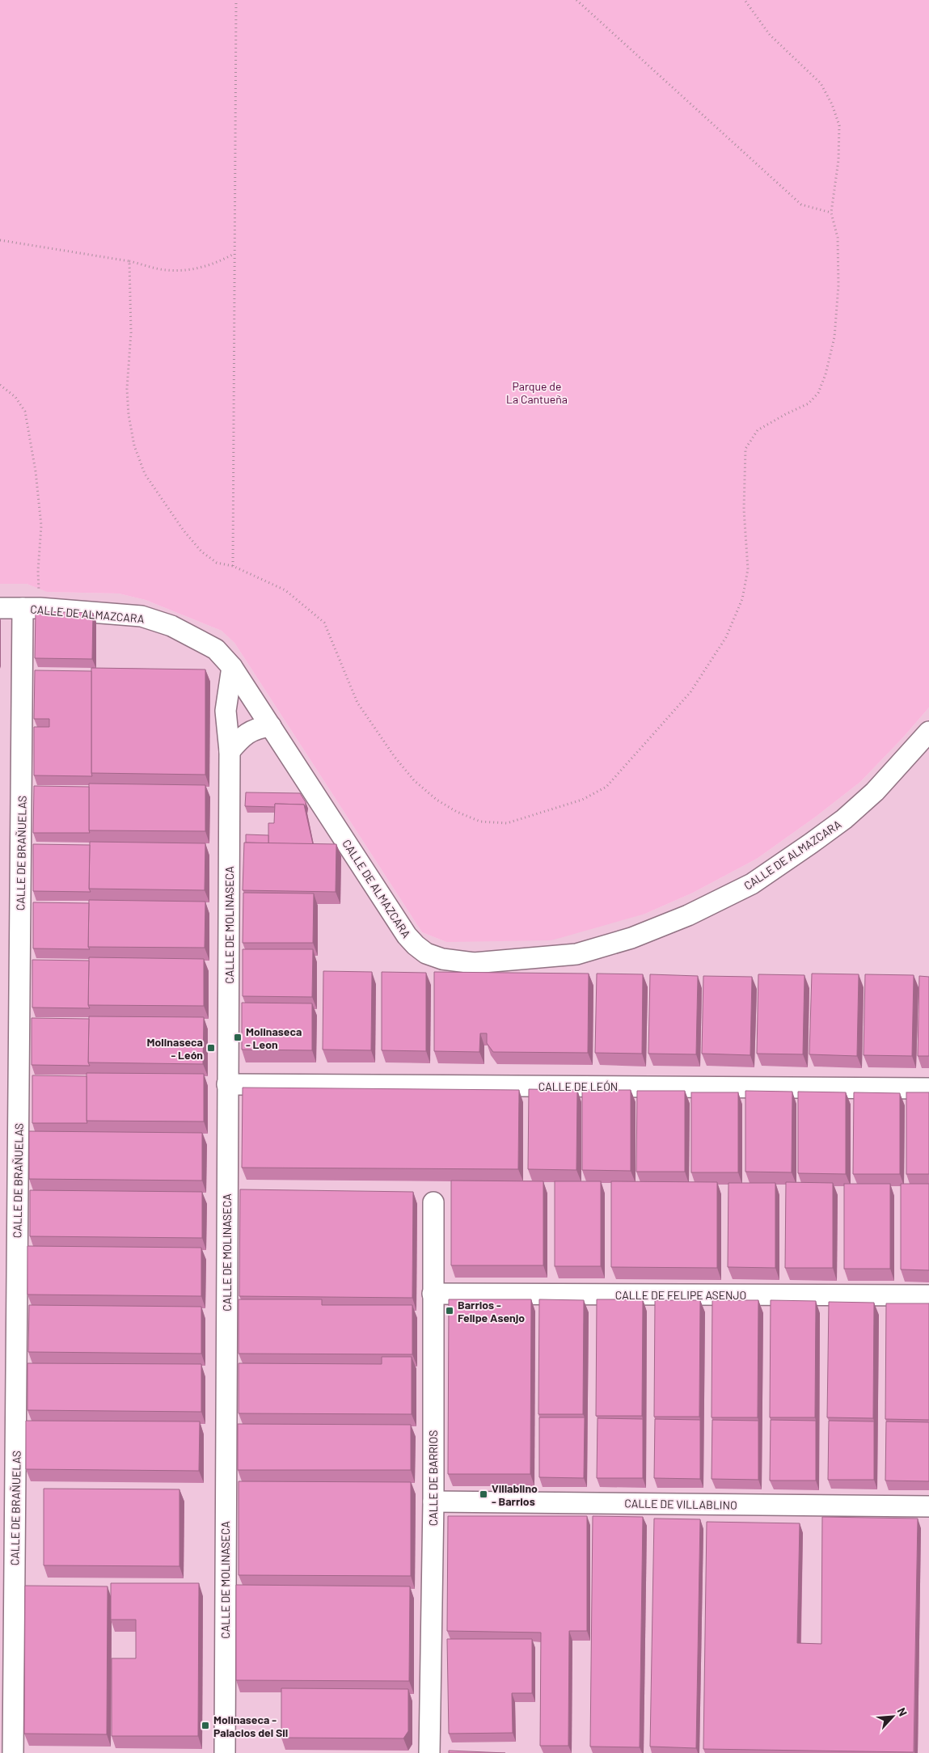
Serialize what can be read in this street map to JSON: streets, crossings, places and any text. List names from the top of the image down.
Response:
{
  "streets": {
    "street": [
      "CALLE DE ALMAZCARA",
      "CALLE DE BRAÑUELAS",
      "CALLE DE MOLINASECA",
      "CALLE DE LEÓN",
      "CALLE DE FELIPE ASENJO",
      "CALLE DE BARRIOS",
      "CALLE DE VILLABLINO"
    ]
  },
  "crossings": [
    ["CALLE DE ALMAZCARA", "CALLE DE BRAÑUELAS"],
    ["CALLE DE ALMAZCARA", "CALLE DE MOLINASECA"],
    ["CALLE DE MOLINASECA", "CALLE DE LEÓN"],
    ["CALLE DE FELIPE ASENJO", "CALLE DE BARRIOS"],
    ["CALLE DE BARRIOS", "CALLE DE VILLABLINO"]
  ],
  "parks": ["Parque de La Cantueña"],
  "places": {
    "transit": [
      "Molinaseca - Leon",
      "Molinaseca - León",
      "Barrios - Felipe Asenjo",
      "Villablino - Barrios",
      "Molinaseca - Palacios del Sil"
    ]
  },
  "north": "top right"
}
